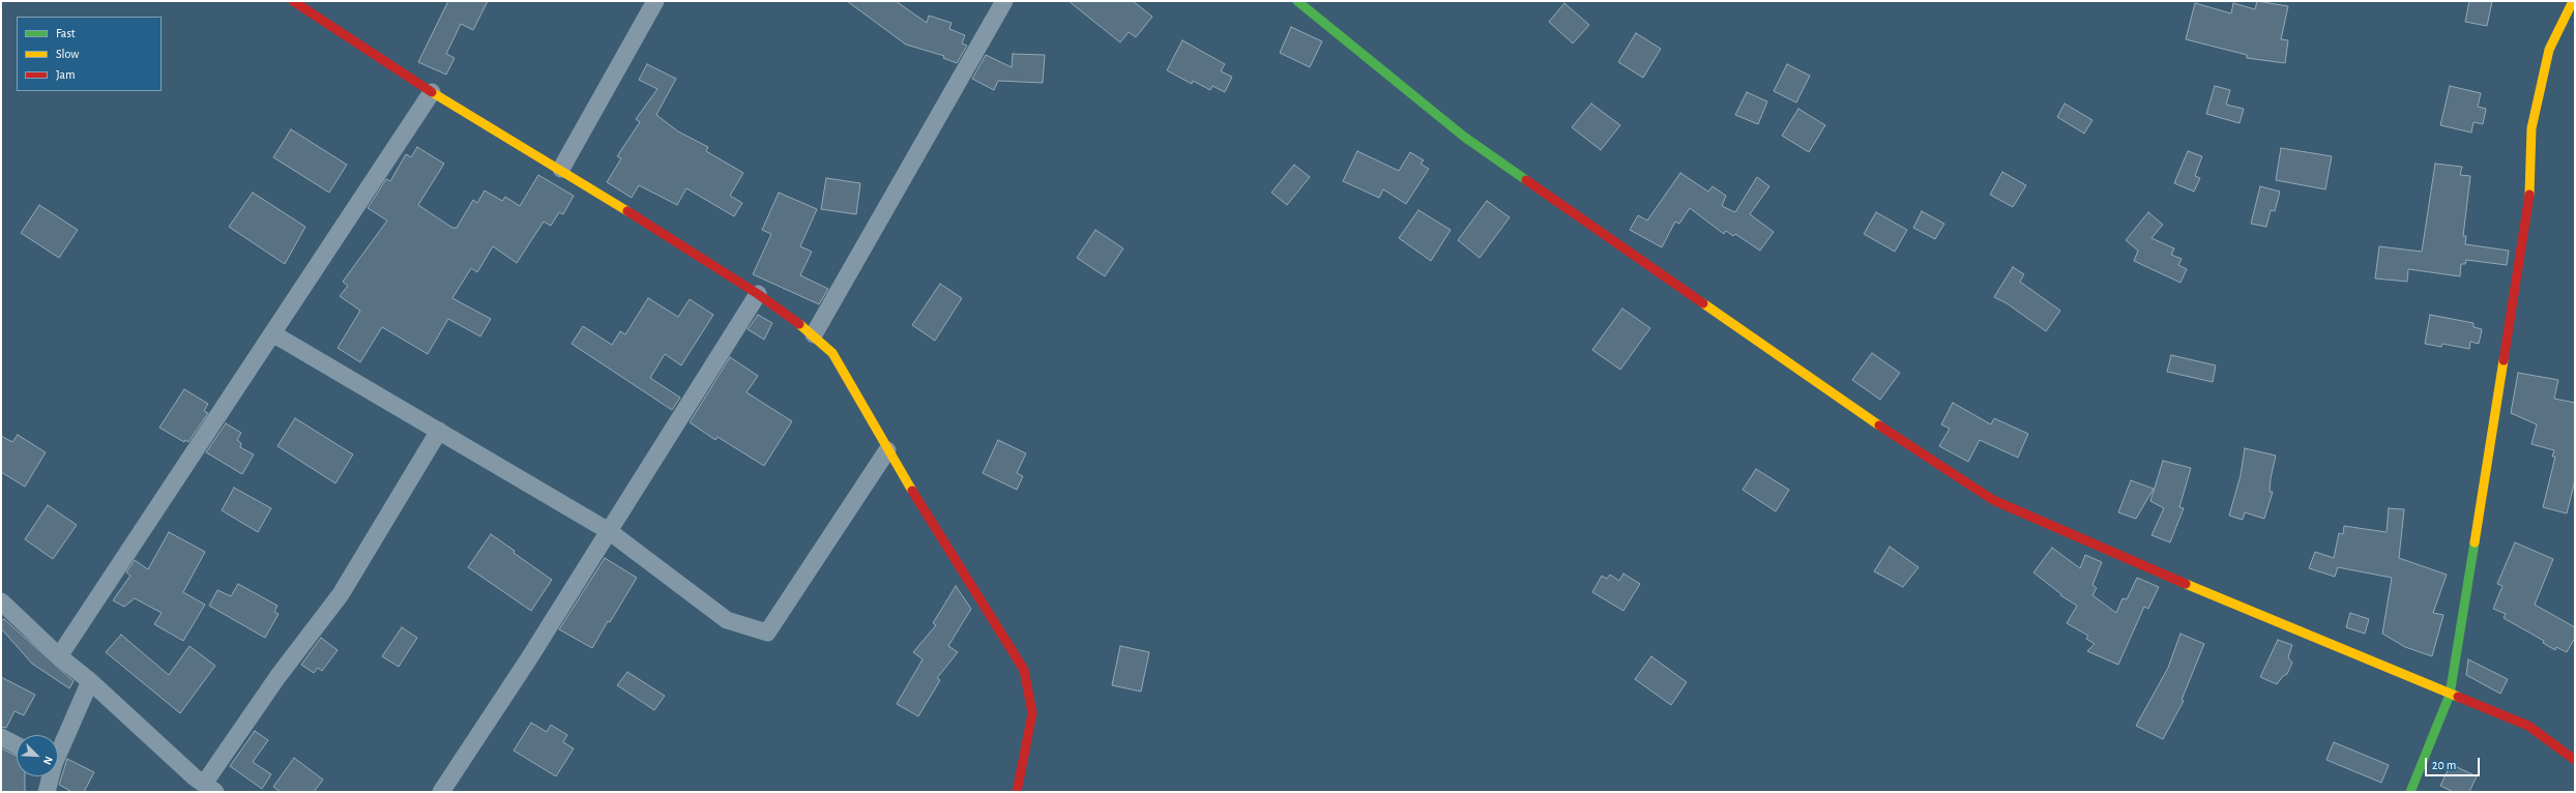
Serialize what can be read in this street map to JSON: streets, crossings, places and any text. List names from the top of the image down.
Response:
{
  "legend": ["Fast", "Slow", "Jam"],
  "scale_bar": "20 m",
  "north": "bottom right"
}
